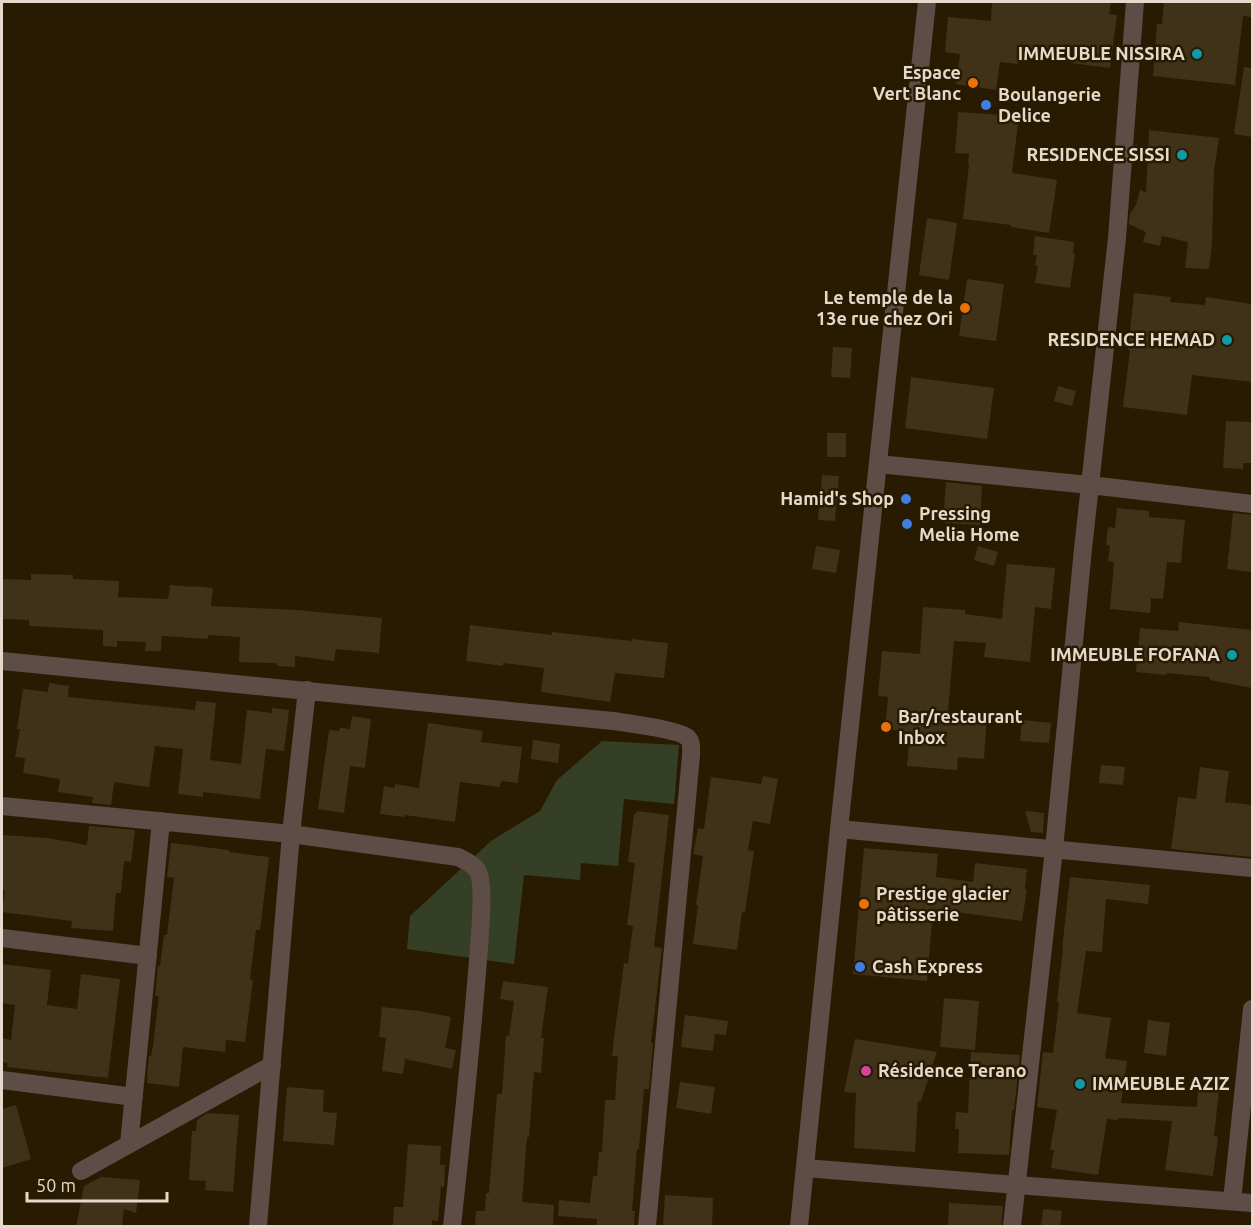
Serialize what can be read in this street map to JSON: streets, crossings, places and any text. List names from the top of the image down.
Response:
{
  "places": [
    "IMMEUBLE NISSIRA",
    "Espace Vert Blanc",
    "Boulangerie Delice",
    "RESIDENCE SISSI",
    "Le temple de la 13e rue chez Ori",
    "RESIDENCE HEMAD",
    "Hamid's Shop",
    "Pressing Melia Home",
    "IMMEUBLE FOFANA",
    "Bar/restaurant Inbox",
    "Prestige glacier pâtisserie",
    "Cash Express",
    "Résidence Terano",
    "IMMEUBLE AZIZ"
  ],
  "scale_bar": "50 m"
}
